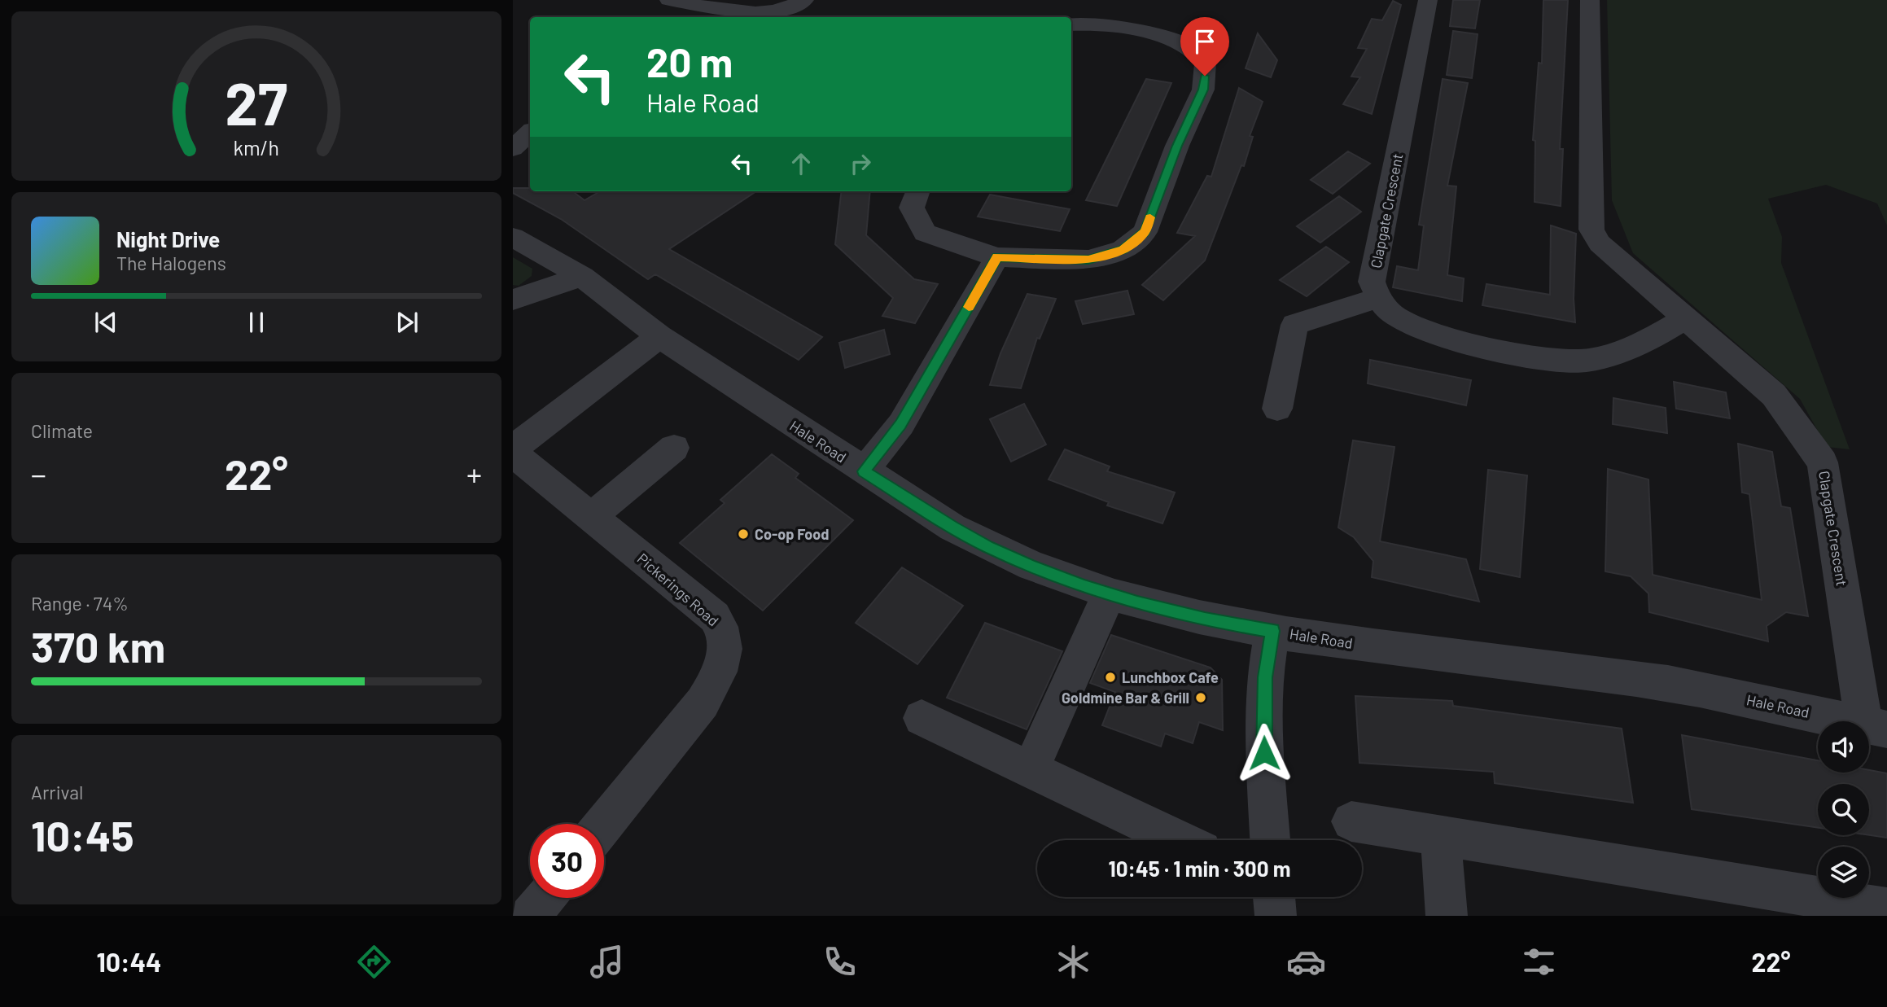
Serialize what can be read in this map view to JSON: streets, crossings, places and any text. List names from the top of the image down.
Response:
{
  "streets": {
    "street": ["Clapgate Crescent", "Hale Road", "Pickerings Road"]
  },
  "crossings": [
    ["Clapgate Crescent", "Hale Road"],
    ["Hale Road", "Pickerings Road"]
  ],
  "places": ["Co-op Food", "Lunchbox Cafe", "Goldmine Bar & Grill"],
  "page": {
    "turn": ["20 m", "Hale Road"],
    "song": ["Night Drive", "The Halogens"],
    "tile": [
      "Climate",
      ["Range · 74%", "370 km"],
      ["Arrival", "10:45"]
    ],
    "heat": ["−", "22°", "+"],
    "limit": "30",
    "trip": "10:45 · 1 min · 300 m",
    "tabs": ["10:44", "22°"],
    "gauge": ["27", "km/h"]
  }
}
